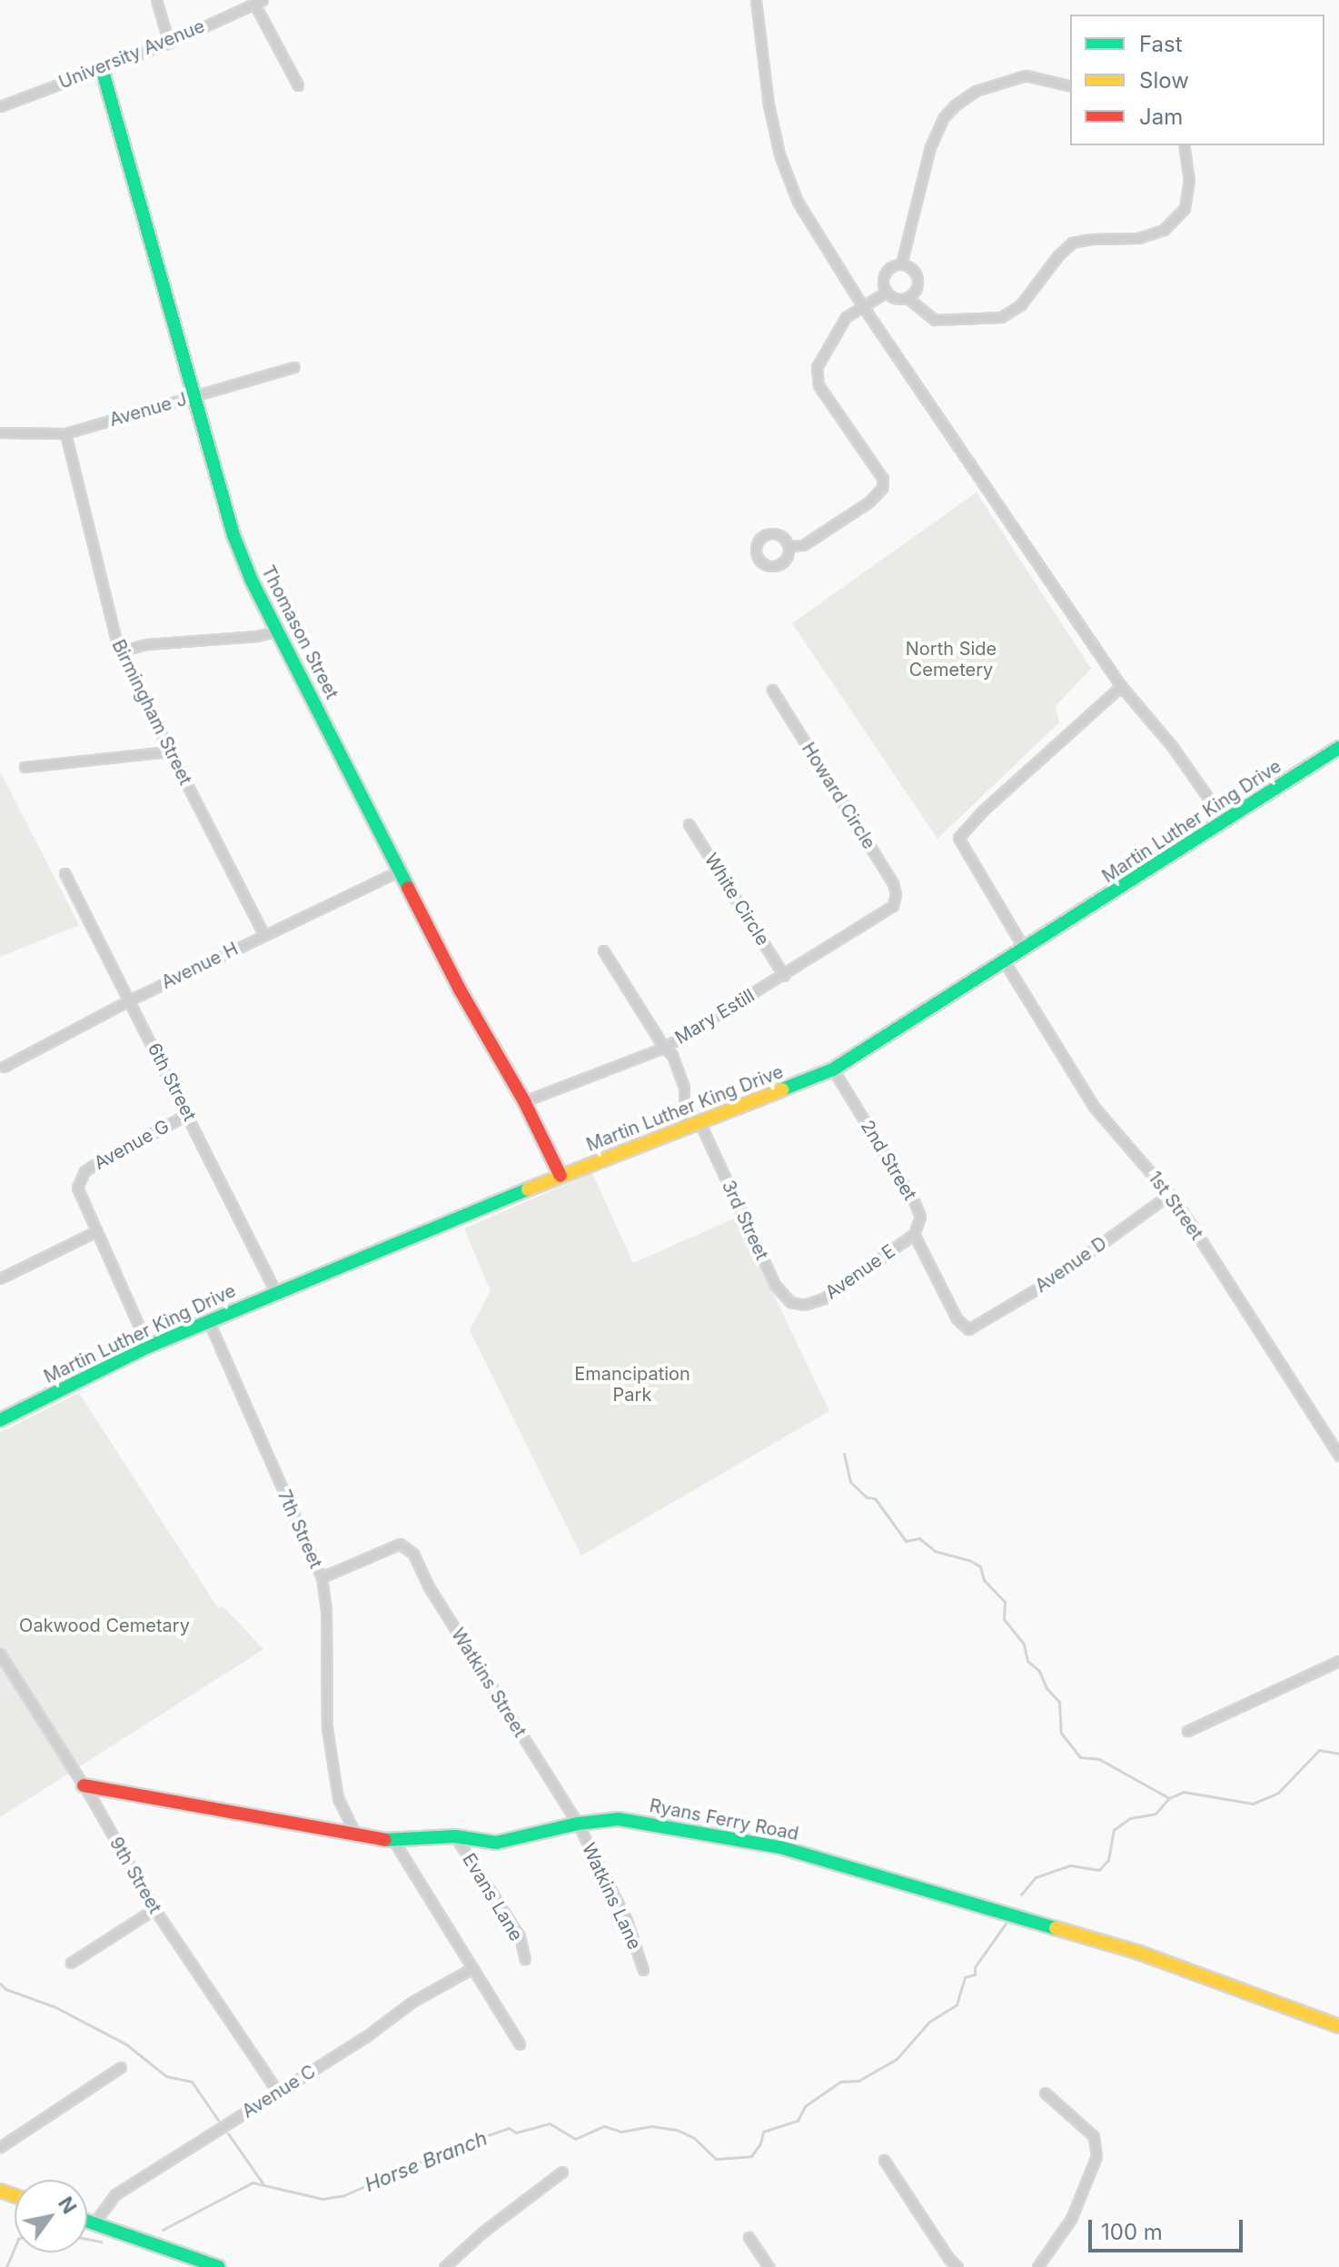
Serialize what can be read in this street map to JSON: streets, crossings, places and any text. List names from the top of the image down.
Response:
{
  "streets": {
    "street": [
      "University Avenue",
      "Avenue J",
      "Thomason Street",
      "Birmingham Street",
      "Howard Circle",
      "Martin Luther King Drive",
      "White Circle",
      "Avenue H",
      "Mary Estill",
      "6th Street",
      "Avenue G",
      "2nd Street",
      "1st Street",
      "3rd Street",
      "Avenue D",
      "Avenue E",
      "7th Street",
      "Watkins Street",
      "Ryans Ferry Road",
      "9th Street",
      "Watkins Lane",
      "Evans Lane",
      "Avenue C"
    ]
  },
  "crossings": [
    ["University Avenue", "Thomason Street"],
    ["Avenue J", "Thomason Street"],
    ["Avenue J", "Birmingham Street"],
    ["Thomason Street", "Martin Luther King Drive"],
    ["Thomason Street", "Avenue H"],
    ["Thomason Street", "Mary Estill"],
    ["Birmingham Street", "Avenue H"],
    ["Howard Circle", "Mary Estill"],
    ["Martin Luther King Drive", "6th Street"],
    ["Martin Luther King Drive", "2nd Street"],
    ["Martin Luther King Drive", "1st Street"],
    ["Martin Luther King Drive", "3rd Street"],
    ["Martin Luther King Drive", "7th Street"],
    ["White Circle", "Mary Estill"],
    ["Avenue H", "6th Street"],
    ["6th Street", "Avenue G"],
    ["2nd Street", "Avenue D"],
    ["2nd Street", "Avenue E"],
    ["1st Street", "Avenue D"],
    ["3rd Street", "Avenue E"],
    ["7th Street", "Watkins Street"],
    ["7th Street", "Ryans Ferry Road"],
    ["Watkins Street", "Ryans Ferry Road"],
    ["Watkins Street", "Watkins Lane"],
    ["Ryans Ferry Road", "9th Street"],
    ["Ryans Ferry Road", "Watkins Lane"],
    ["Ryans Ferry Road", "Evans Lane"],
    ["9th Street", "Avenue C"]
  ],
  "water": ["Horse Branch"],
  "parks": ["North Side Cemetery", "Emancipation Park", "Oakwood Cemetary"],
  "legend": ["Fast", "Slow", "Jam"],
  "scale_bar": "100 m",
  "north": "top right"
}
